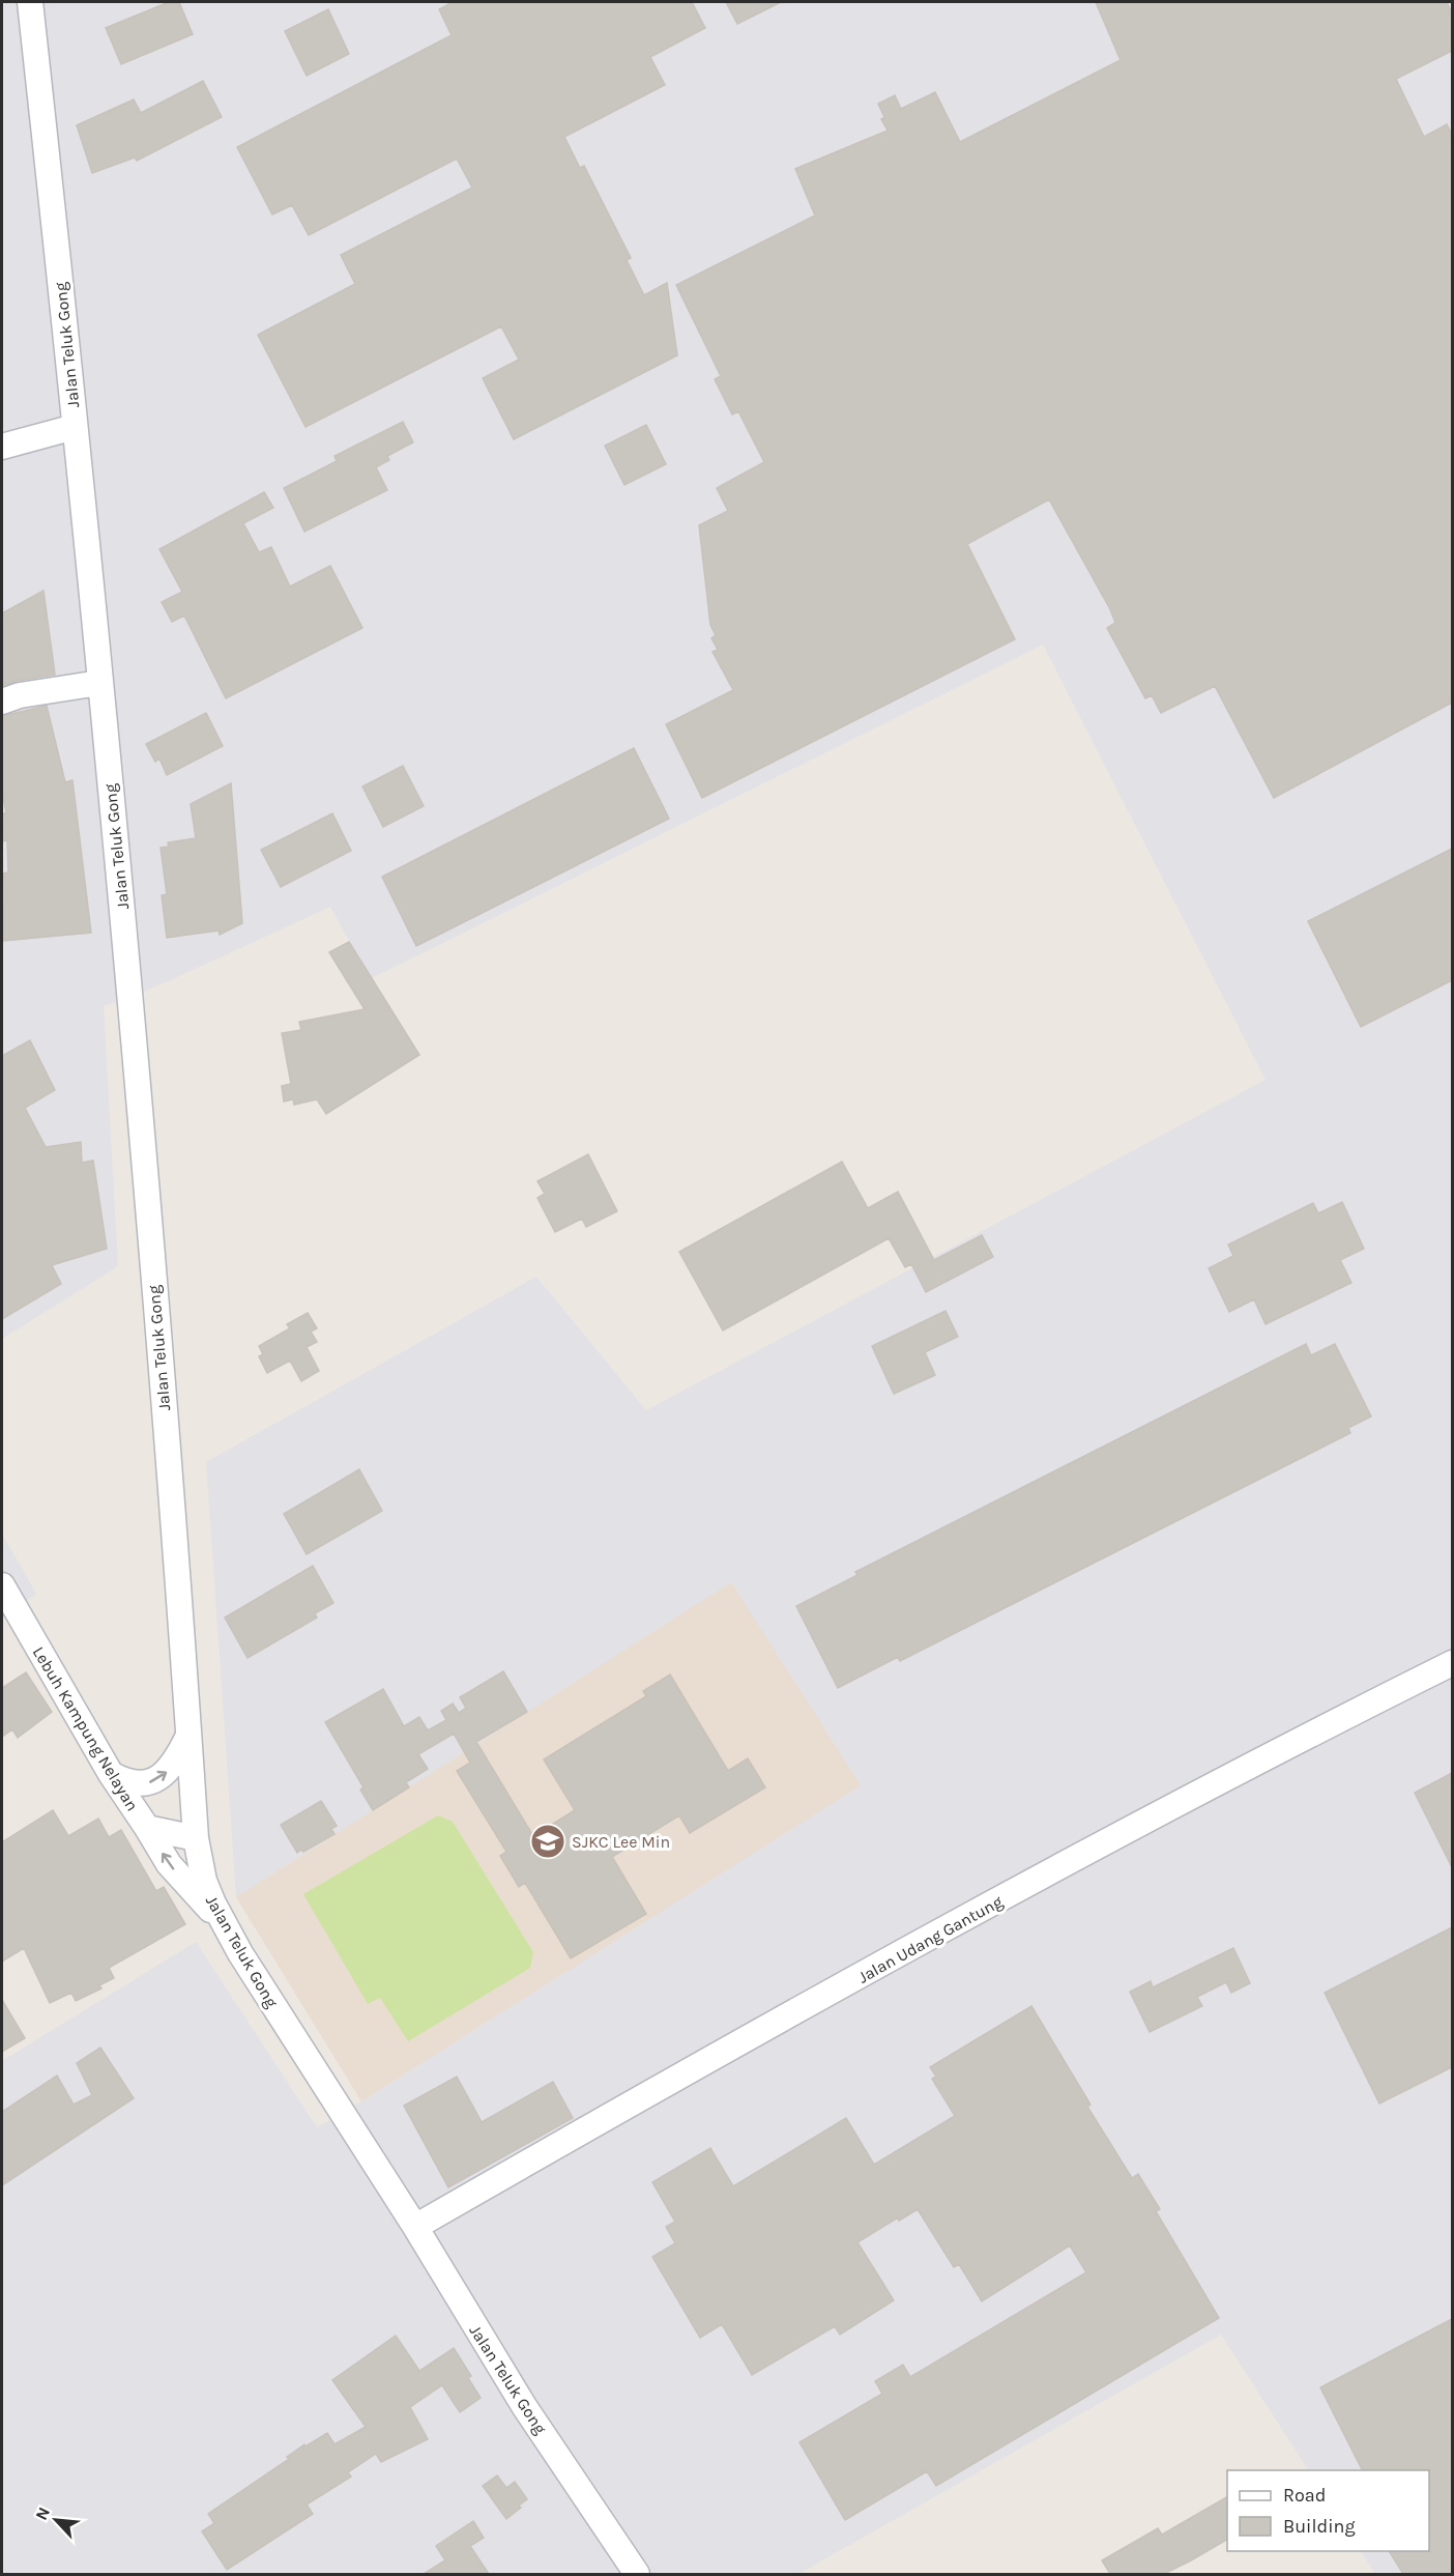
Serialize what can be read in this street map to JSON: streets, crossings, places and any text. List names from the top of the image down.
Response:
{
  "streets": {
    "street": ["Jalan Teluk Gong", "Lebuh Kampung Nelayan", "Jalan Udang Gantung"]
  },
  "crossings": [
    ["Jalan Teluk Gong", "Lebuh Kampung Nelayan"],
    ["Jalan Teluk Gong", "Jalan Udang Gantung"]
  ],
  "places": {
    "school or university": ["SJKC Lee Min"]
  },
  "legend": ["Road", "Building"],
  "north": "top left"
}
